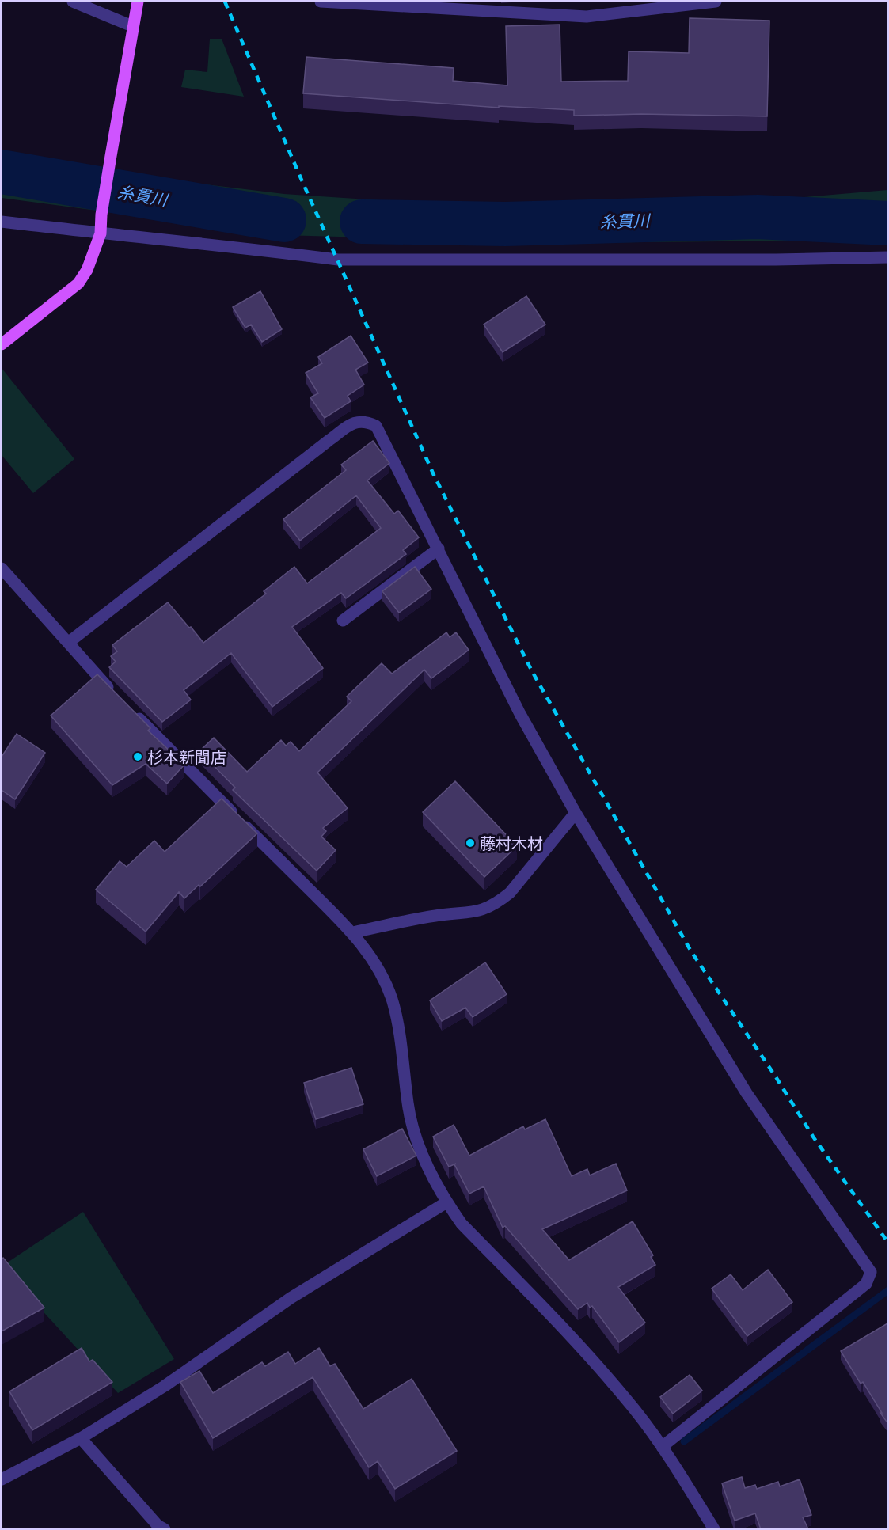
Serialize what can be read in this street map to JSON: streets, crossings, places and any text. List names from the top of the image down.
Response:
{
  "water": ["糸貫川"],
  "places": ["杉本新聞店", "藤村木材"]
}
